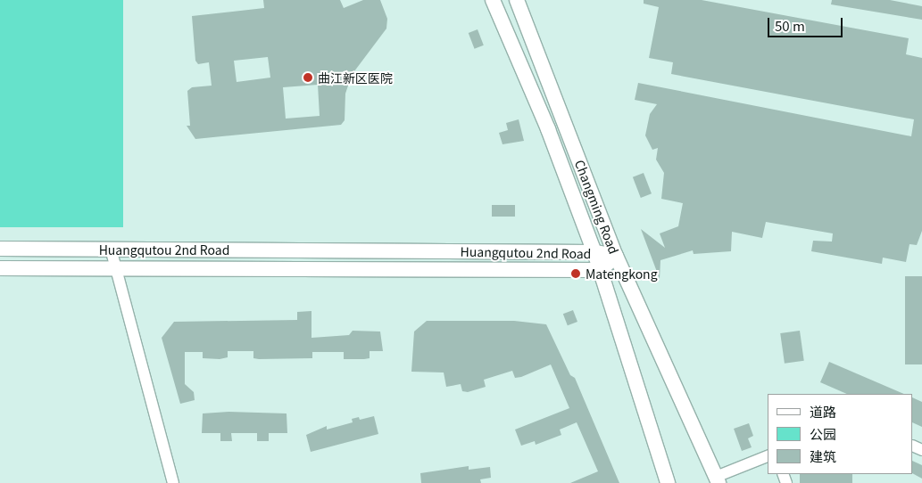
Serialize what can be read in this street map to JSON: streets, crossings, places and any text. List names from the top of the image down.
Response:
{
  "streets": {
    "main road": ["Changming Road", "Huangqutou 2nd Road"]
  },
  "crossings": [
    ["Changming Road", "Huangqutou 2nd Road"]
  ],
  "places": ["曲江新区医院", "Matengkong"],
  "legend": ["道路", "公园", "建筑"],
  "scale_bar": "50 m"
}
